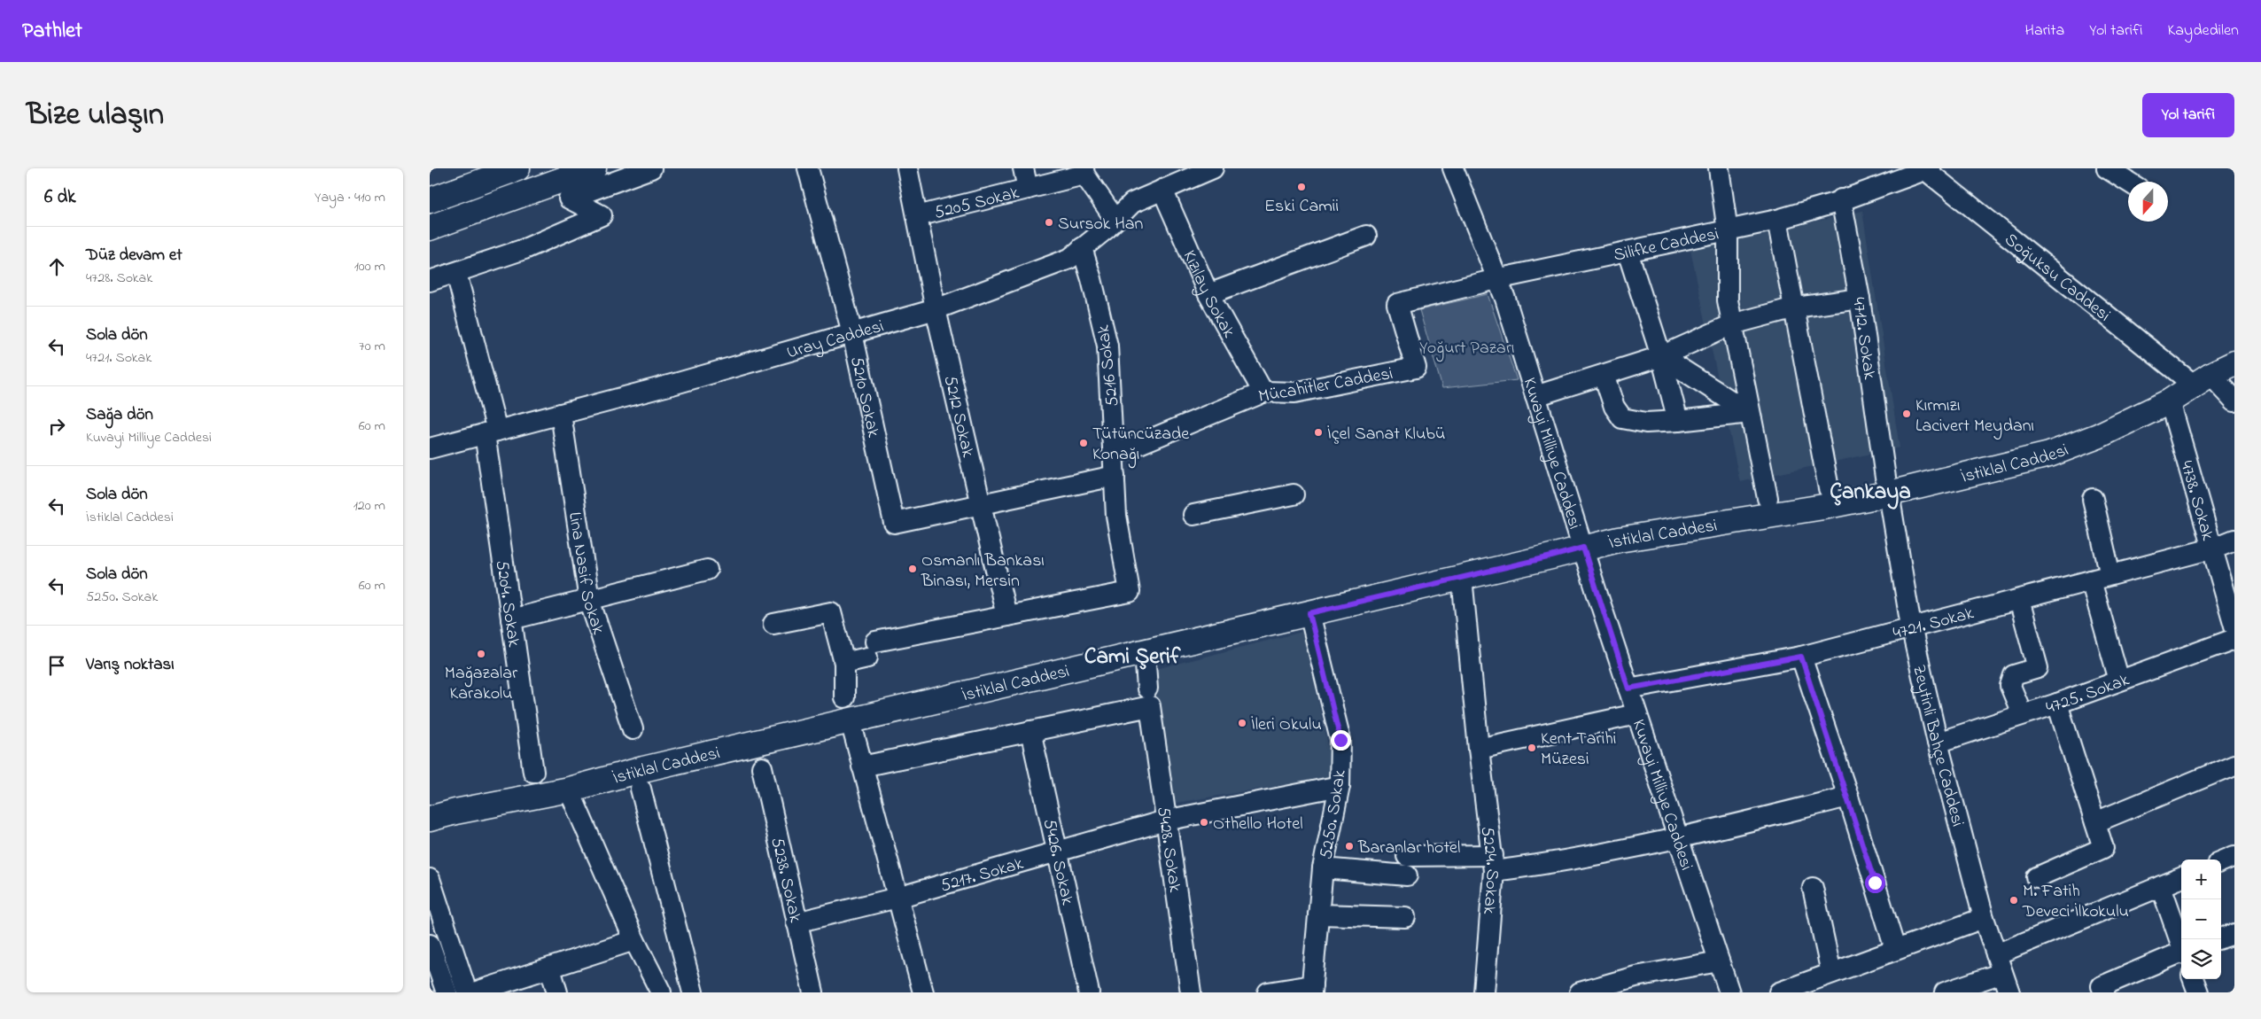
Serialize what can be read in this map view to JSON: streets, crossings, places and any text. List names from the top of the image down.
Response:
{
  "streets": {
    "main road": ["İstiklal Caddesi"],
    "street": [
      "5205 Sokak",
      "Silifke Caddesi",
      "Soğuksu Caddesi",
      "Kızılay Sokak",
      "Uray Caddesi",
      "4712. Sokak",
      "5216 Sokak",
      "Mücahitler Caddesi",
      "5210 Sokak",
      "5212 Sokak",
      "Kuvayi Milliye Caddesi",
      "4738. Sokak",
      "Lina Nasif Sokak",
      "5204. Sokak",
      "4721. Sokak",
      "4725. Sokak",
      "Zeytinli Bahçe Caddesi",
      "5250. Sokak",
      "5428. Sokak",
      "5426. Sokak",
      "5224. Sokak",
      "5217. Sokak",
      "5238. Sokak"
    ]
  },
  "crossings": [
    ["5205 Sokak", "Uray Caddesi"],
    ["5205 Sokak", "5212 Sokak"],
    ["Silifke Caddesi", "Soğuksu Caddesi"],
    ["Silifke Caddesi", "4712. Sokak"],
    ["Silifke Caddesi", "Mücahitler Caddesi"],
    ["Silifke Caddesi", "Kuvayi Milliye Caddesi"],
    ["Soğuksu Caddesi", "İstiklal Caddesi"],
    ["Kızılay Sokak", "Uray Caddesi"],
    ["Kızılay Sokak", "Mücahitler Caddesi"],
    ["Uray Caddesi", "5216 Sokak"],
    ["Uray Caddesi", "5210 Sokak"],
    ["Uray Caddesi", "5212 Sokak"],
    ["Uray Caddesi", "Lina Nasif Sokak"],
    ["Uray Caddesi", "5204. Sokak"],
    ["4712. Sokak", "İstiklal Caddesi"],
    ["4712. Sokak", "Zeytinli Bahçe Caddesi"],
    ["5216 Sokak", "Mücahitler Caddesi"],
    ["5216 Sokak", "5212 Sokak"],
    ["5210 Sokak", "5212 Sokak"],
    ["Kuvayi Milliye Caddesi", "İstiklal Caddesi"],
    ["Kuvayi Milliye Caddesi", "4721. Sokak"],
    ["İstiklal Caddesi", "4738. Sokak"],
    ["İstiklal Caddesi", "Zeytinli Bahçe Caddesi"],
    ["İstiklal Caddesi", "5250. Sokak"],
    ["İstiklal Caddesi", "5428. Sokak"],
    ["İstiklal Caddesi", "5224. Sokak"],
    ["4738. Sokak", "4721. Sokak"],
    ["4721. Sokak", "Zeytinli Bahçe Caddesi"],
    ["4725. Sokak", "Zeytinli Bahçe Caddesi"],
    ["5250. Sokak", "5217. Sokak"],
    ["5428. Sokak", "5217. Sokak"],
    ["5426. Sokak", "5217. Sokak"],
    ["5217. Sokak", "5238. Sokak"]
  ],
  "districts": ["Çankaya", "Cami Şerif"],
  "parks": ["Yoğurt Pazarı"],
  "places": [
    "Eski Camii",
    "Sursok Han",
    "Kırmızı Lacivert Meydanı",
    "İçel Sanat Klubü",
    "Tütüncüzade Konağı",
    "Osmanlı Bankası Binası, Mersin",
    "Mağazalar Karakolu",
    "İleri Okulu",
    "Kent Tarihi Müzesi",
    "Othello Hotel",
    "Baranlar hotel",
    "M. Fatih Deveci İlkokulu"
  ],
  "north": "bottom",
  "page": {
    "header": "Pathlet",
    "nav": ["Harita", "Yol tarifi", "Kaydedilen"],
    "title": "Bize ulaşın",
    "buttons": "Yol tarifi",
    "heading": ["6 dk", "Yaya · 410 m"],
    "list": [
      ["Düz devam et", "4728. Sokak", "100 m"],
      ["Sola dön", "4721. Sokak", "70 m"],
      ["Sağa dön", "Kuvayi Milliye Caddesi", "60 m"],
      ["Sola dön", "İstiklal Caddesi", "120 m"],
      ["Sola dön", "5250. Sokak", "60 m"],
      "Varış noktası"
    ],
    "map_buttons": ["+", "−"]
  }
}
